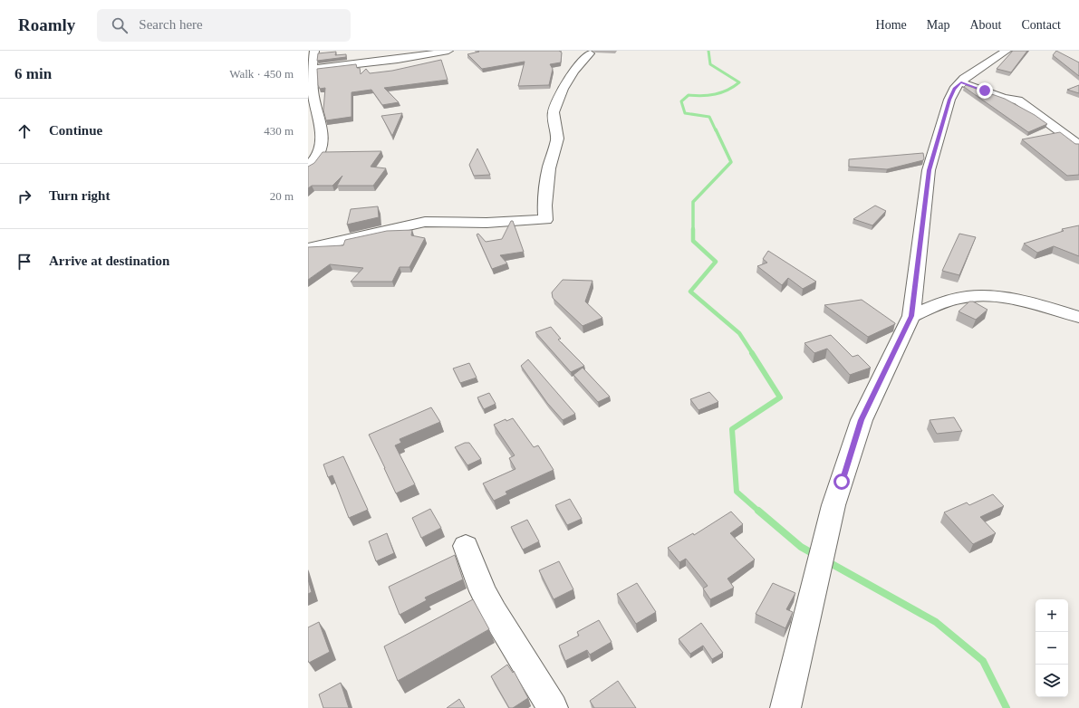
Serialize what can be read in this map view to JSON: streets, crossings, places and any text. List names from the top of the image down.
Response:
{
  "page": {
    "header": "Roamly",
    "search": "Search here",
    "nav": [
      "Home",
      "Map",
      "About",
      "Contact"
    ],
    "heading": ["6 min", "Walk · 450 m"],
    "list": [
      ["Continue", "430 m"],
      ["Turn right", "20 m"],
      "Arrive at destination"
    ],
    "map_buttons": ["+", "−"]
  }
}
